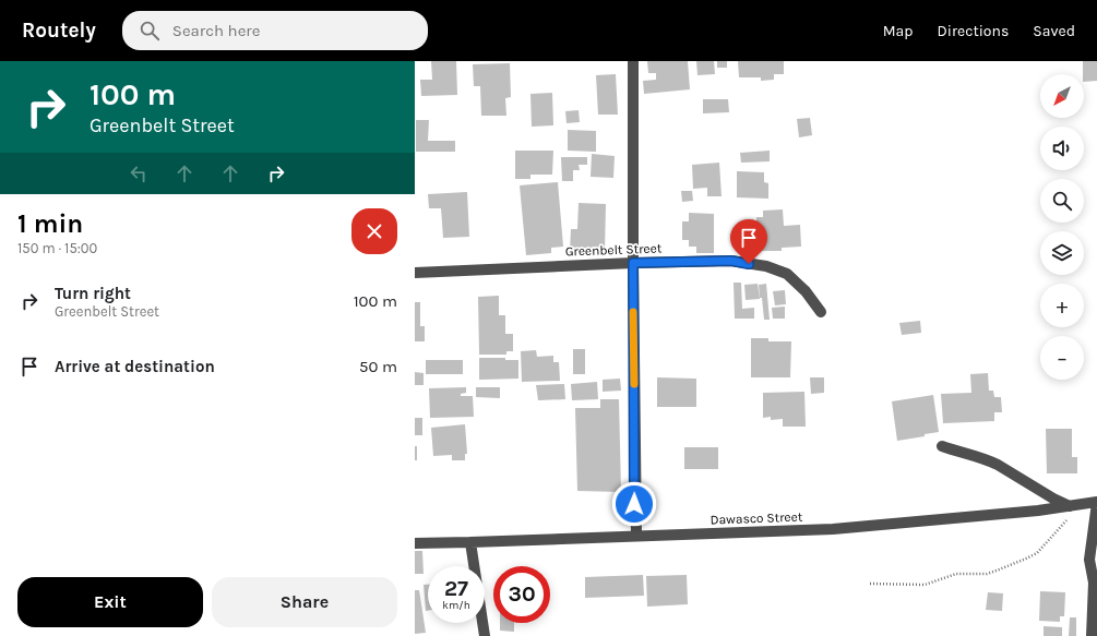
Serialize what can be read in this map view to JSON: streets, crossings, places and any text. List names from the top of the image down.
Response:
{
  "streets": {
    "street": ["Greenbelt Street", "Dawasco Street"]
  },
  "north": "bottom left",
  "page": {
    "header": "Routely",
    "search": "Search here",
    "nav": ["Map", "Directions", "Saved"],
    "turn": ["100 m", "Greenbelt Street"],
    "map_buttons": ["+", "−"],
    "heading": ["1 min", "150 m · 15:00"],
    "list": [
      {
        "name": "Turn right",
        "note": "Greenbelt Street",
        "value": "100 m"
      },
      {
        "name": "Arrive at destination",
        "value": "50 m"
      }
    ],
    "speed": "27 km/h",
    "limit": "30",
    "buttons": ["Exit", "Share"]
  }
}
